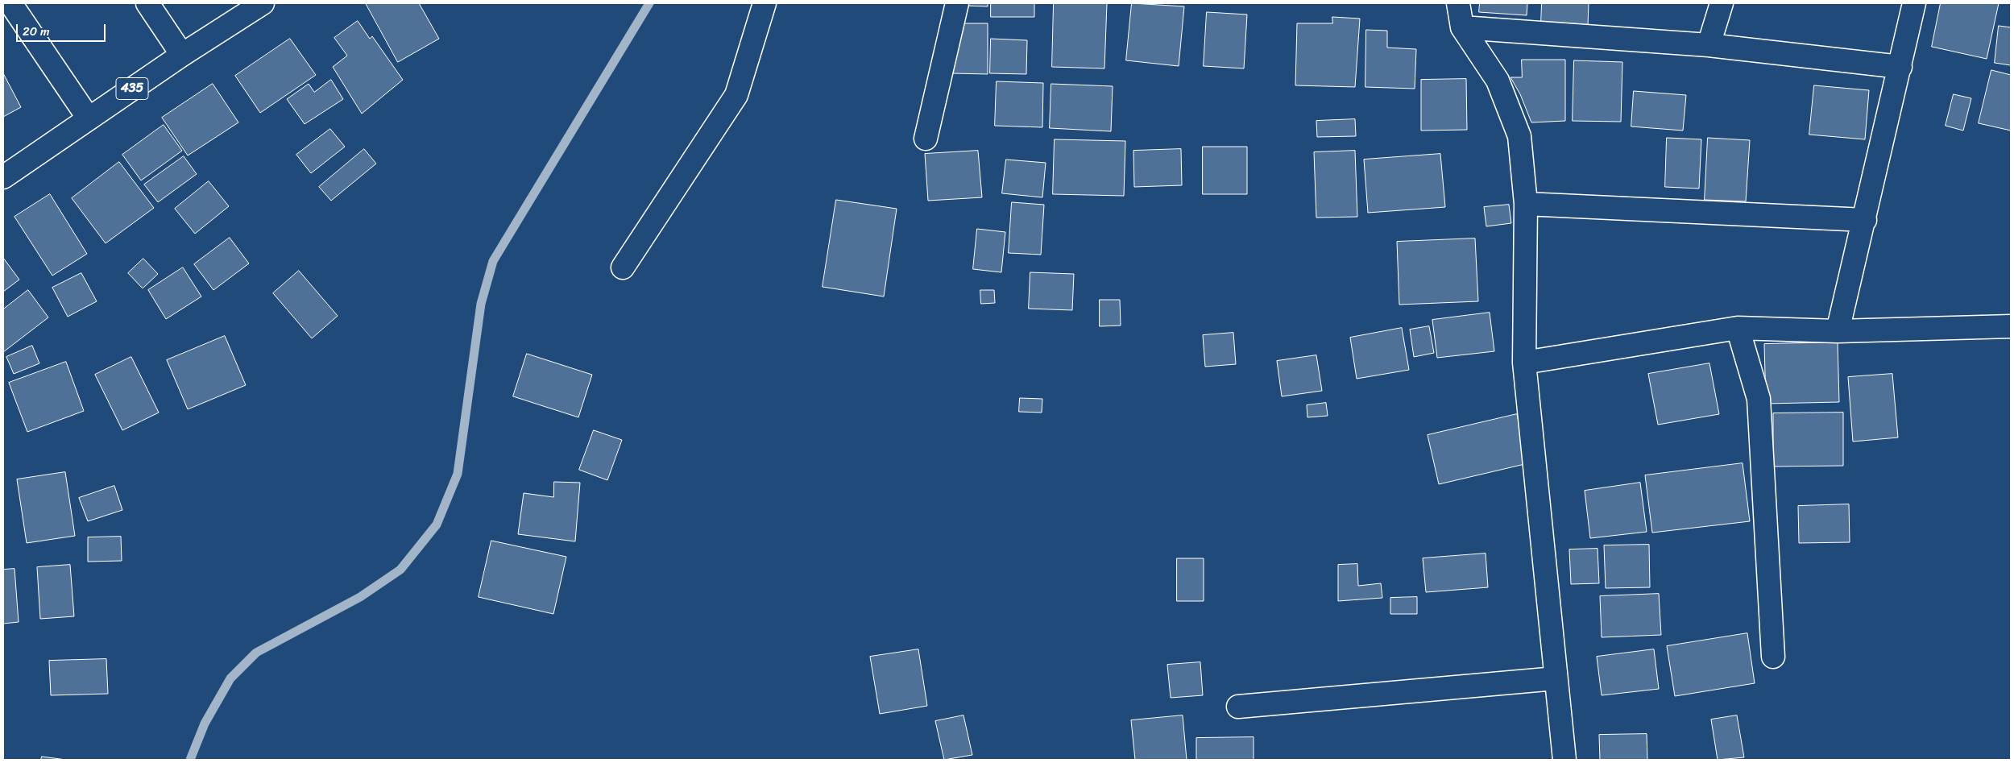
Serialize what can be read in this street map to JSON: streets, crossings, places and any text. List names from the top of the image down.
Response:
{
  "streets": {
    "street": ["435"]
  },
  "scale_bar": "20 m"
}
